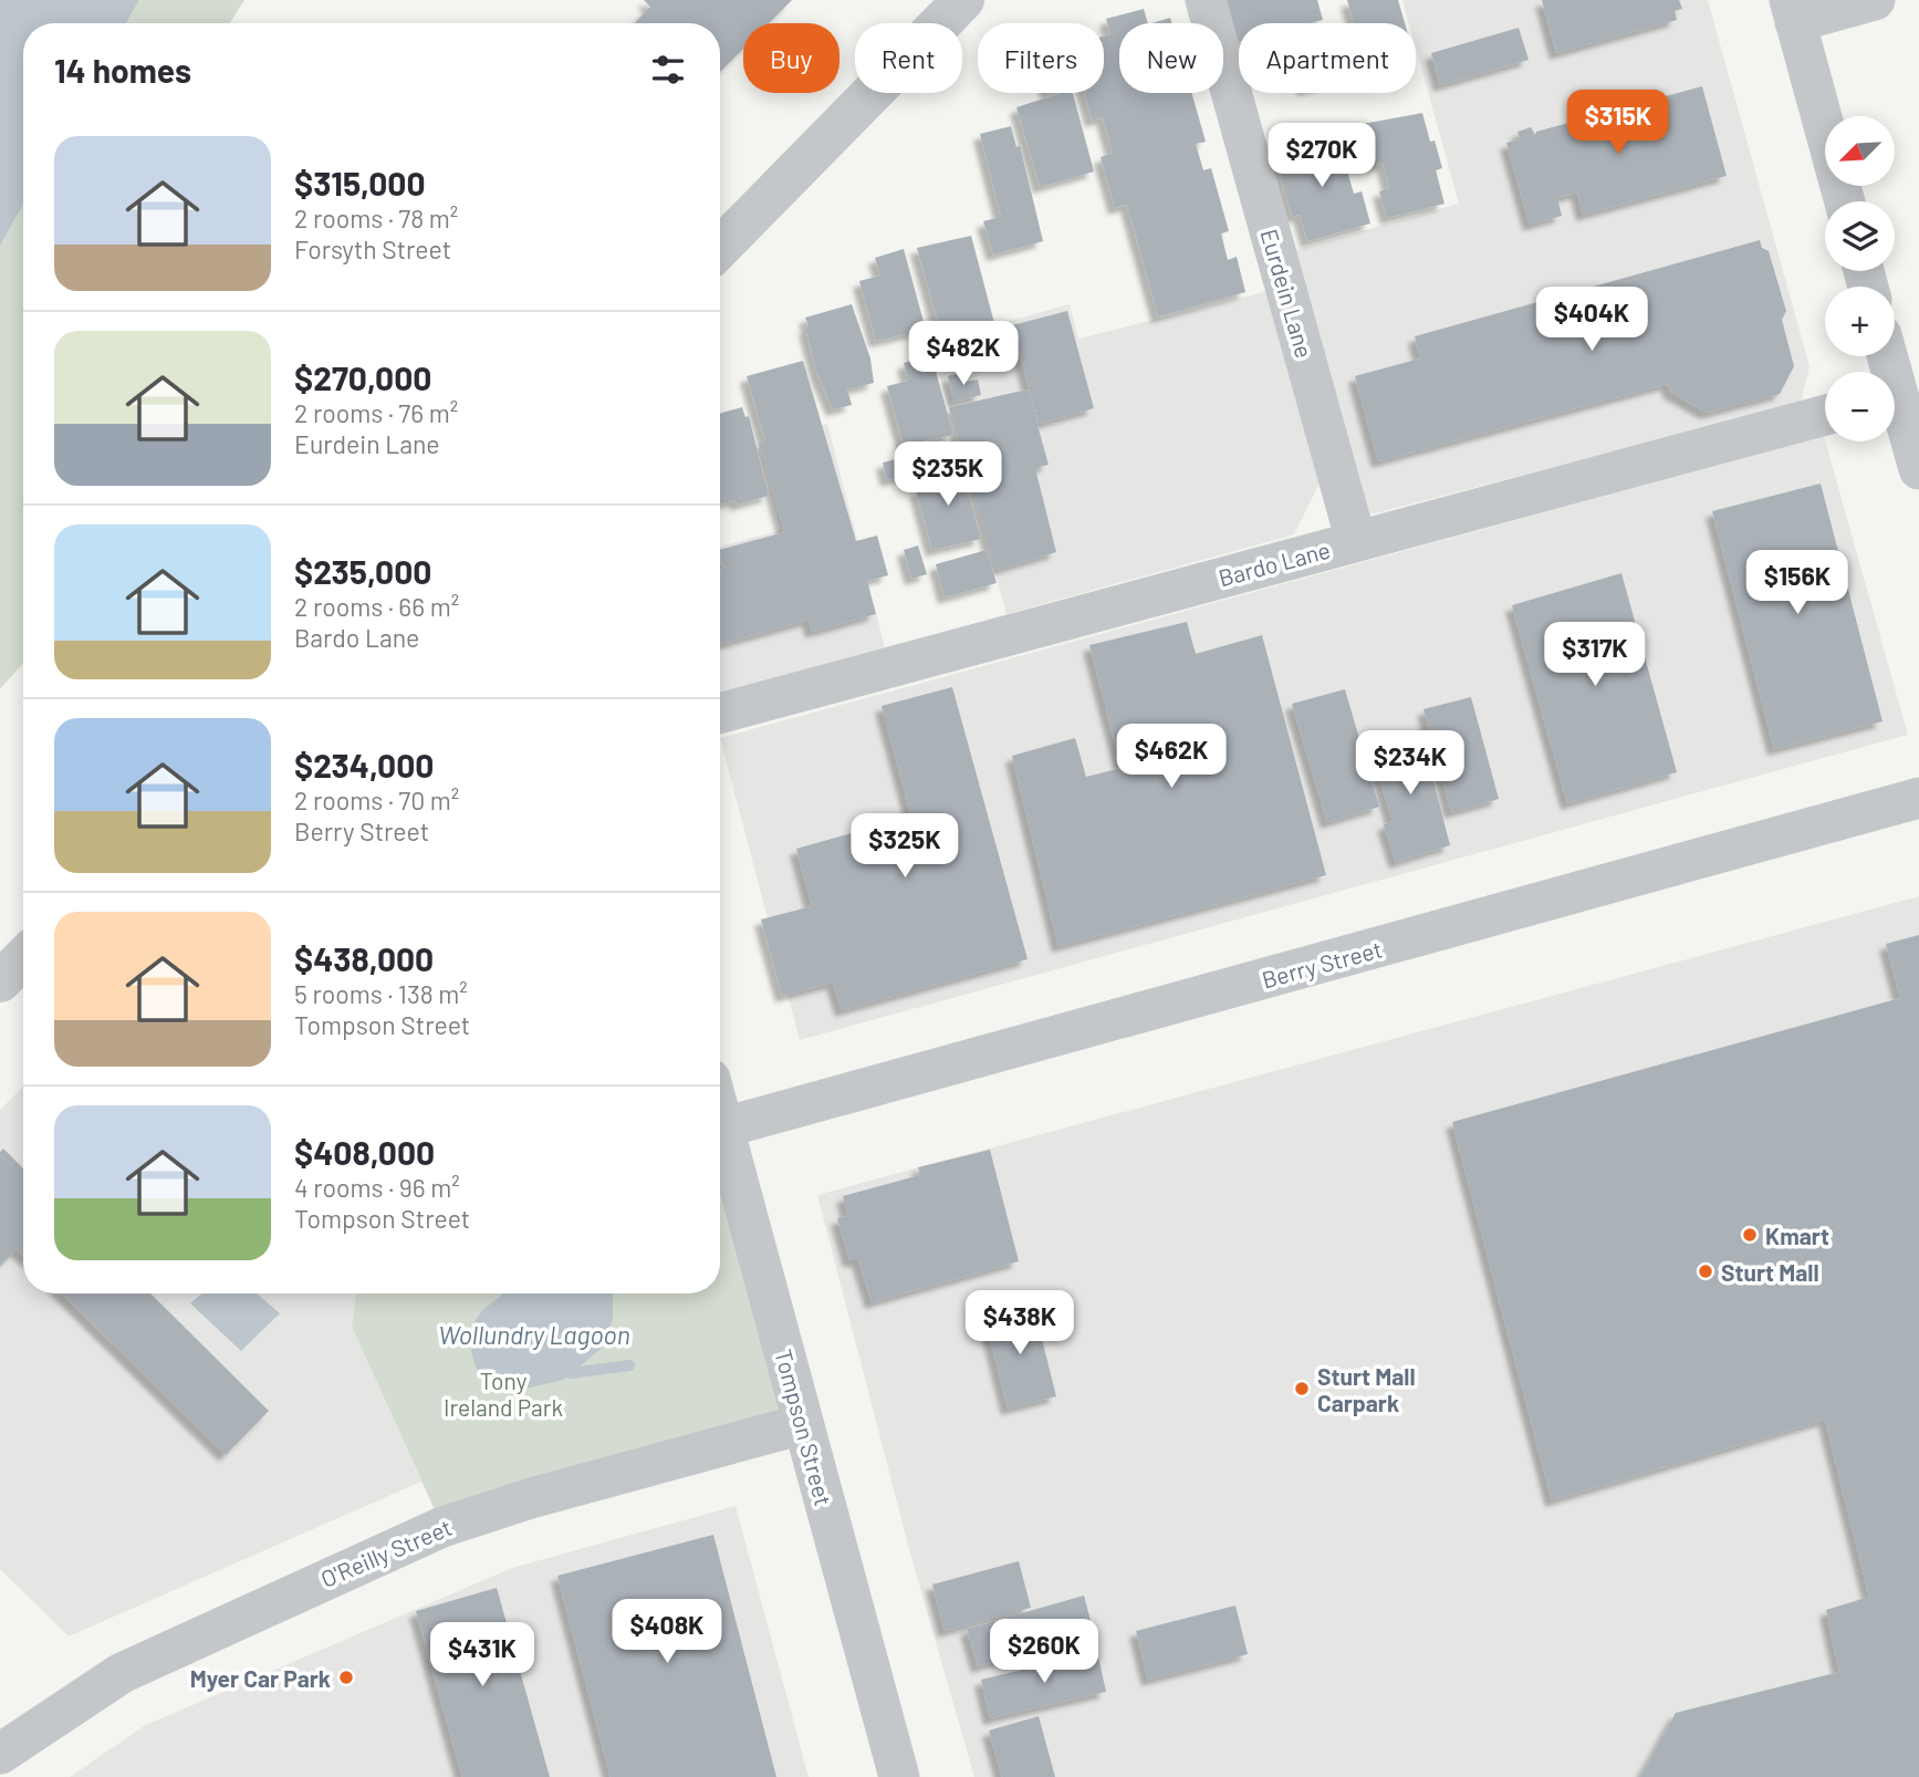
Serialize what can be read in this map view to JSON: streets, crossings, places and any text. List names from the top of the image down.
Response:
{
  "streets": {
    "street": [
      "Eurdein Lane",
      "Bardo Lane",
      "Berry Street",
      "Tompson Street",
      "O'Reilly Street"
    ]
  },
  "crossings": [
    ["Eurdein Lane", "Bardo Lane"],
    ["Berry Street", "Tompson Street"],
    ["Tompson Street", "O'Reilly Street"]
  ],
  "water": ["Wollundry Lagoon"],
  "parks": ["Tony Ireland Park"],
  "places": [
    "Kmart",
    "Sturt Mall",
    "Sturt Mall Carpark",
    "Myer Car Park"
  ],
  "north": "bottom left",
  "page": {
    "chip": [
      "Buy",
      "Rent",
      "Filters",
      "New",
      "Apartment"
    ],
    "heading": "14 homes",
    "price": [
      "$315K",
      "$270K",
      "$404K",
      "$482K",
      "$235K",
      "$156K",
      "$317K",
      "$462K",
      "$234K",
      "$325K",
      "$438K",
      "$408K",
      "$260K",
      "$431K"
    ],
    "map_buttons": ["+", "−"],
    "list": [
      {
        "name": "$315,000",
        "note": "2 rooms · 78 m² · Forsyth Street"
      },
      {
        "name": "$270,000",
        "note": "2 rooms · 76 m² · Eurdein Lane"
      },
      {
        "name": "$235,000",
        "note": "2 rooms · 66 m² · Bardo Lane"
      },
      {
        "name": "$234,000",
        "note": "2 rooms · 70 m² · Berry Street"
      },
      {
        "name": "$438,000",
        "note": "5 rooms · 138 m² · Tompson Street"
      },
      {
        "name": "$408,000",
        "note": "4 rooms · 96 m² · Tompson Street"
      }
    ]
  }
}
